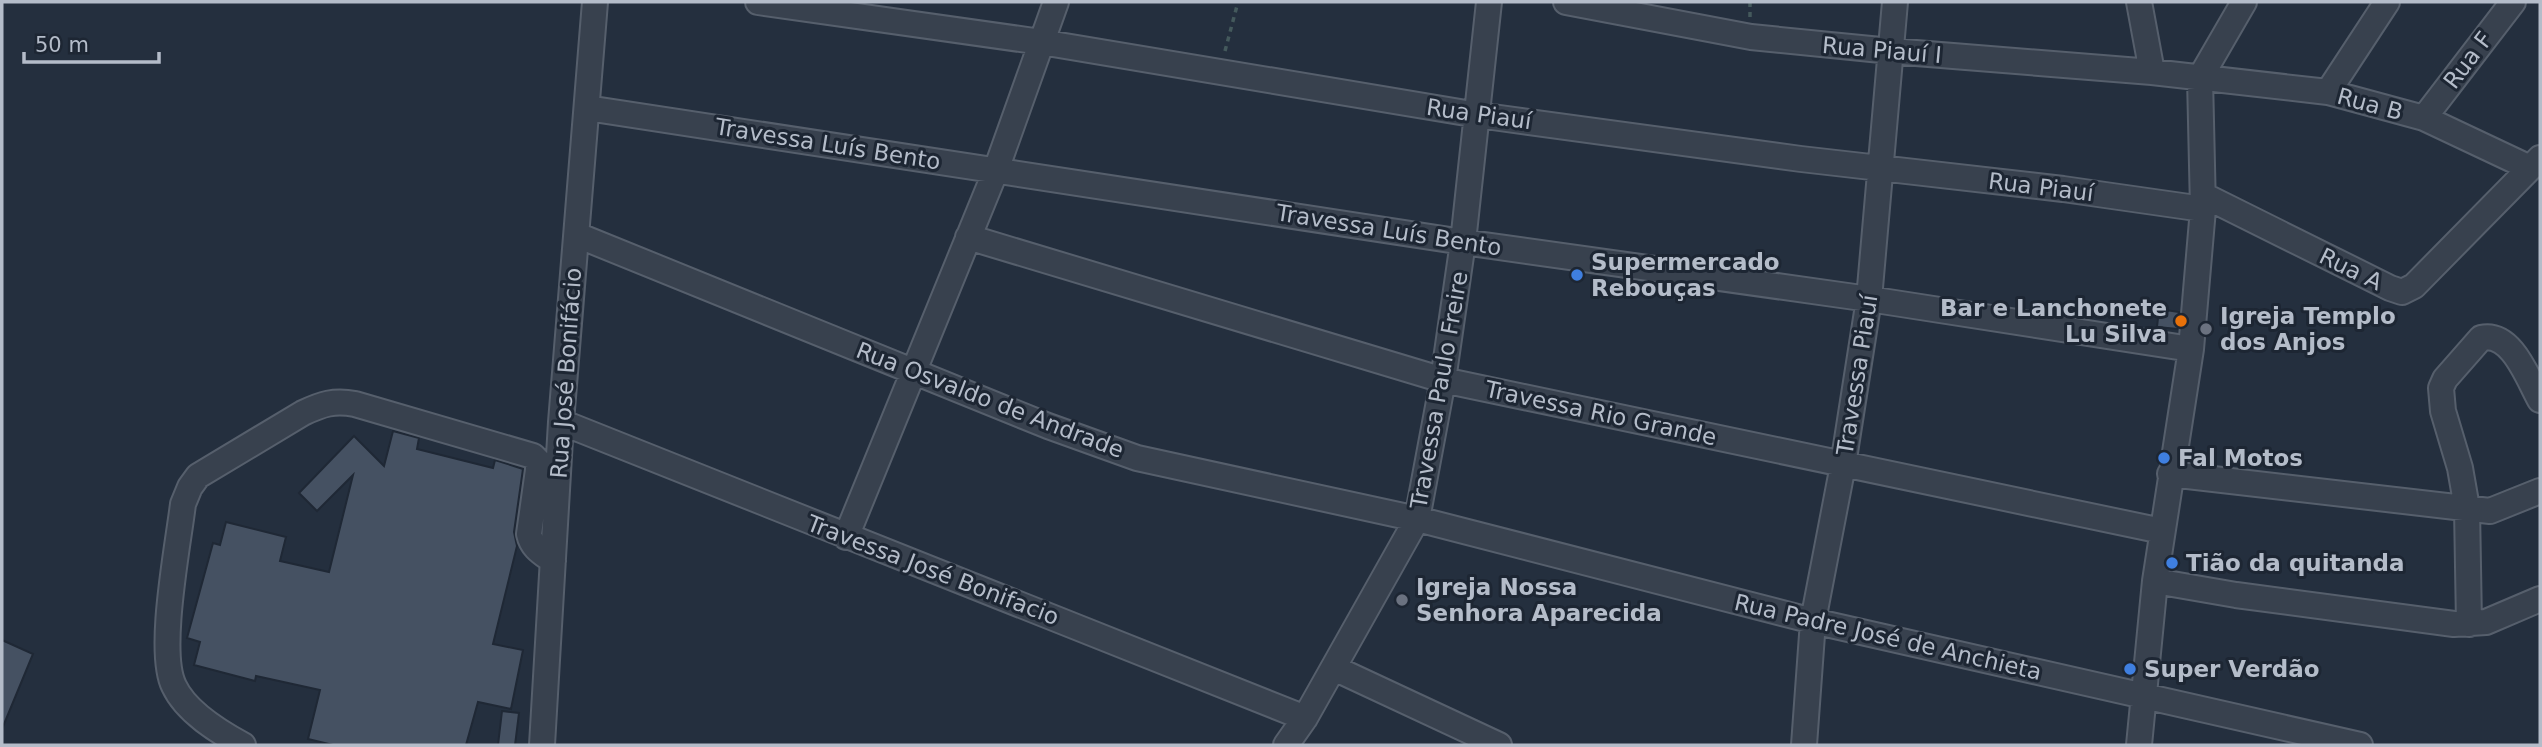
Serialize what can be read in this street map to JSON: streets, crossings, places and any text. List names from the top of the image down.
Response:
{
  "streets": {
    "street": [
      "Rua Piauí I",
      "Rua F",
      "Rua B",
      "Rua Piauí",
      "Travessa Luís Bento",
      "Rua A",
      "Rua José Bonifácio",
      "Travessa Piauí",
      "Travessa Paulo Freire",
      "Rua Osvaldo de Andrade",
      "Travessa Rio Grande",
      "Travessa José Bonifacio",
      "Rua Padre José de Anchieta"
    ]
  },
  "crossings": [
    ["Rua Piauí I", "Rua B"],
    ["Rua Piauí I", "Travessa Piauí"],
    ["Rua F", "Rua B"],
    ["Rua B", "Rua A"],
    ["Rua Piauí", "Rua A"],
    ["Rua Piauí", "Travessa Piauí"],
    ["Rua Piauí", "Travessa Paulo Freire"],
    ["Travessa Luís Bento", "Rua José Bonifácio"],
    ["Travessa Luís Bento", "Travessa Piauí"],
    ["Travessa Luís Bento", "Travessa Paulo Freire"],
    ["Rua José Bonifácio", "Rua Osvaldo de Andrade"],
    ["Rua José Bonifácio", "Travessa José Bonifacio"],
    ["Travessa Piauí", "Travessa Rio Grande"],
    ["Travessa Piauí", "Rua Padre José de Anchieta"],
    ["Travessa Paulo Freire", "Rua Osvaldo de Andrade"],
    ["Travessa Paulo Freire", "Travessa Rio Grande"],
    ["Travessa Paulo Freire", "Travessa José Bonifacio"],
    ["Travessa Paulo Freire", "Rua Padre José de Anchieta"],
    ["Rua Osvaldo de Andrade", "Rua Padre José de Anchieta"]
  ],
  "places": [
    "Supermercado Rebouças",
    "Bar e Lanchonete Lu Silva",
    "Igreja Templo dos Anjos",
    "Fal Motos",
    "Tião da quitanda",
    "Igreja Nossa Senhora Aparecida",
    "Super Verdão"
  ],
  "scale_bar": "50 m"
}
